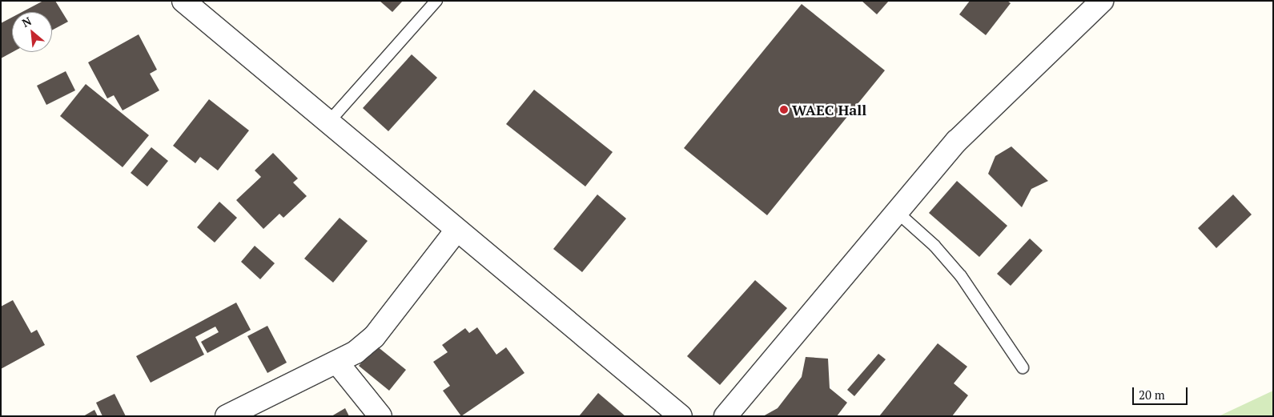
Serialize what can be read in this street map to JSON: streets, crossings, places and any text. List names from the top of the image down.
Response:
{
  "places": ["WAEC Hall"],
  "scale_bar": "20 m",
  "north": "top left"
}
